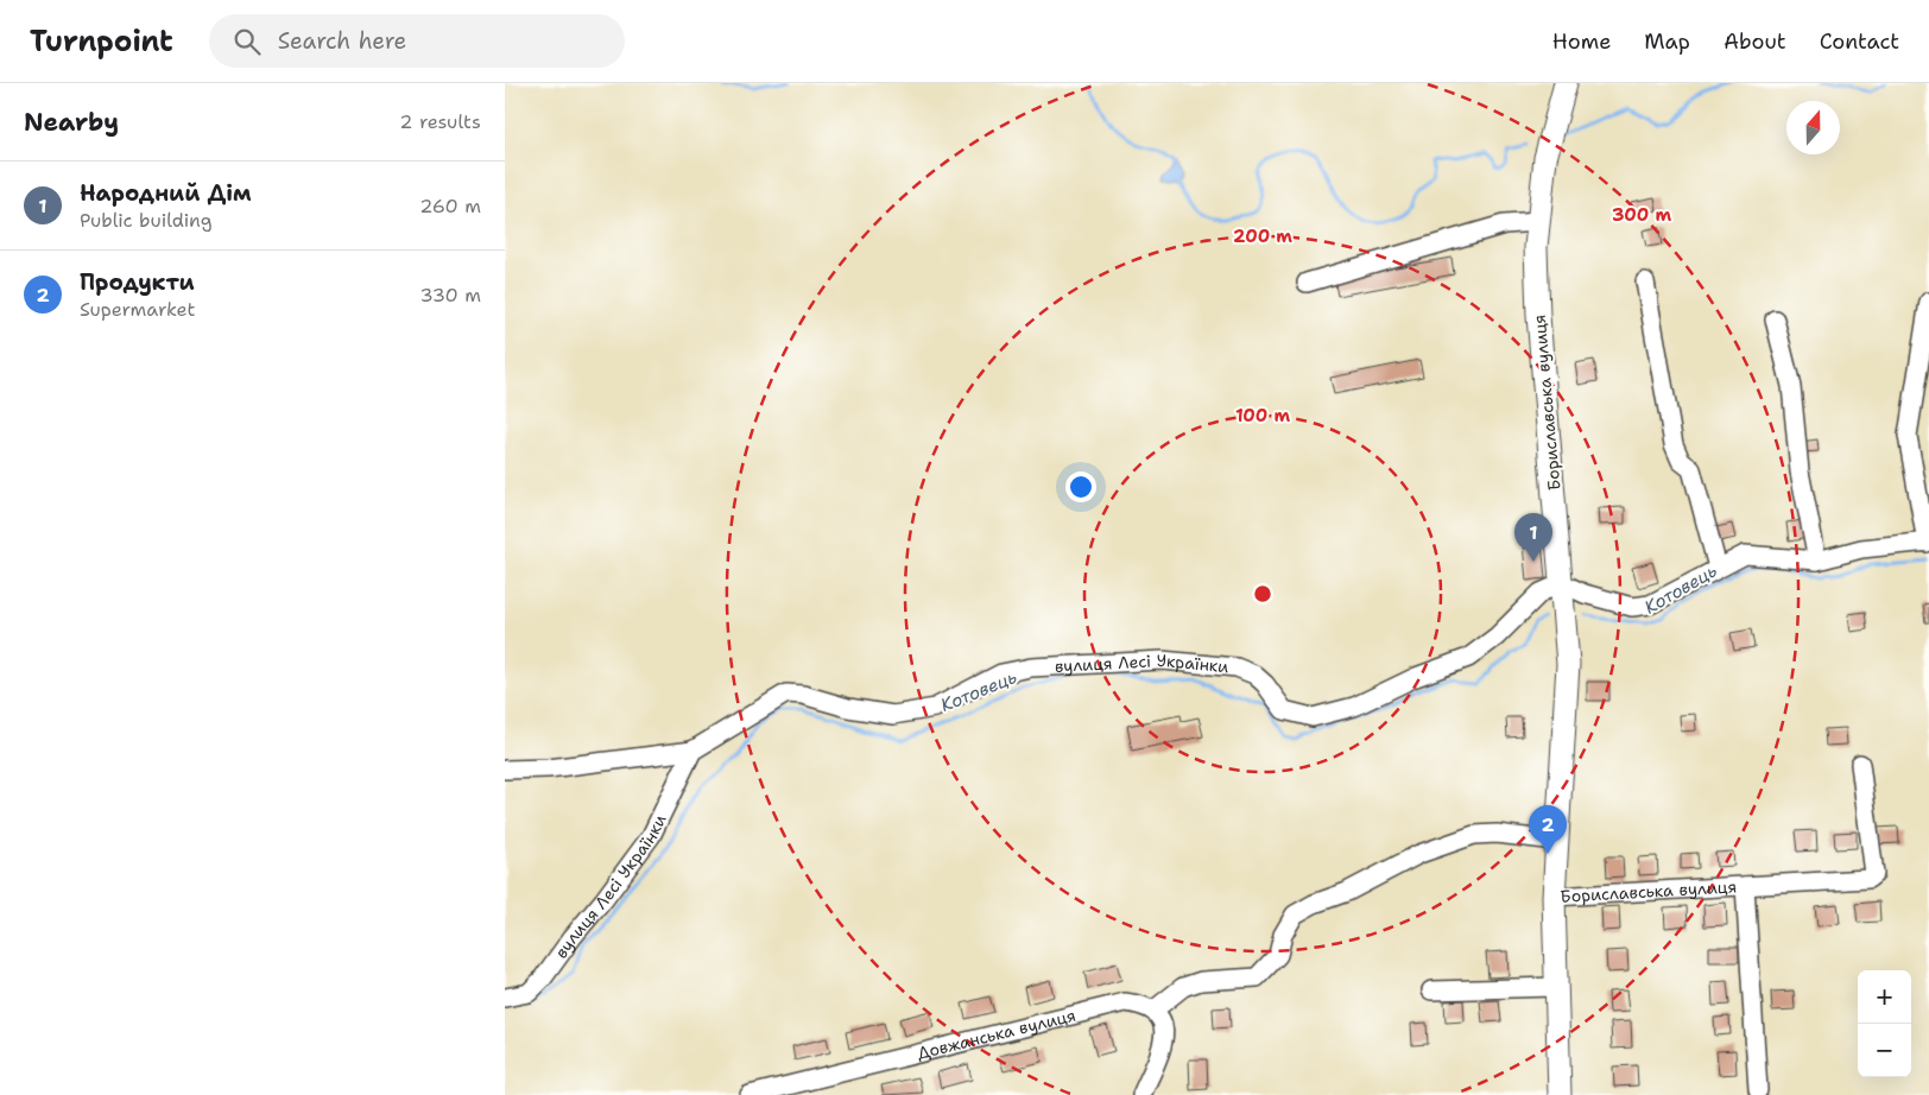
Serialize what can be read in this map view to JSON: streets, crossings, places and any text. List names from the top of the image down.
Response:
{
  "streets": {
    "main road": ["Бориславська вулиця"],
    "street": ["вулиця Лесі Українки", "Довжанська вулиця"]
  },
  "crossings": [
    ["Бориславська вулиця", "вулиця Лесі Українки"]
  ],
  "water": ["Котовець"],
  "north": "top",
  "page": {
    "header": "Turnpoint",
    "search": "Search here",
    "nav": [
      "Home",
      "Map",
      "About",
      "Contact"
    ],
    "heading": ["Nearby", "2 results"],
    "list": [
      {
        "mark": "1",
        "name": "Народний Дім",
        "note": "Public building",
        "value": "260 m"
      },
      {
        "mark": "2",
        "name": "Продукти",
        "note": "Supermarket",
        "value": "330 m"
      }
    ],
    "pins": ["1", "2"],
    "map_buttons": ["+", "−"]
  },
  "rings": ["300 m", "200 m", "100 m"]
}
